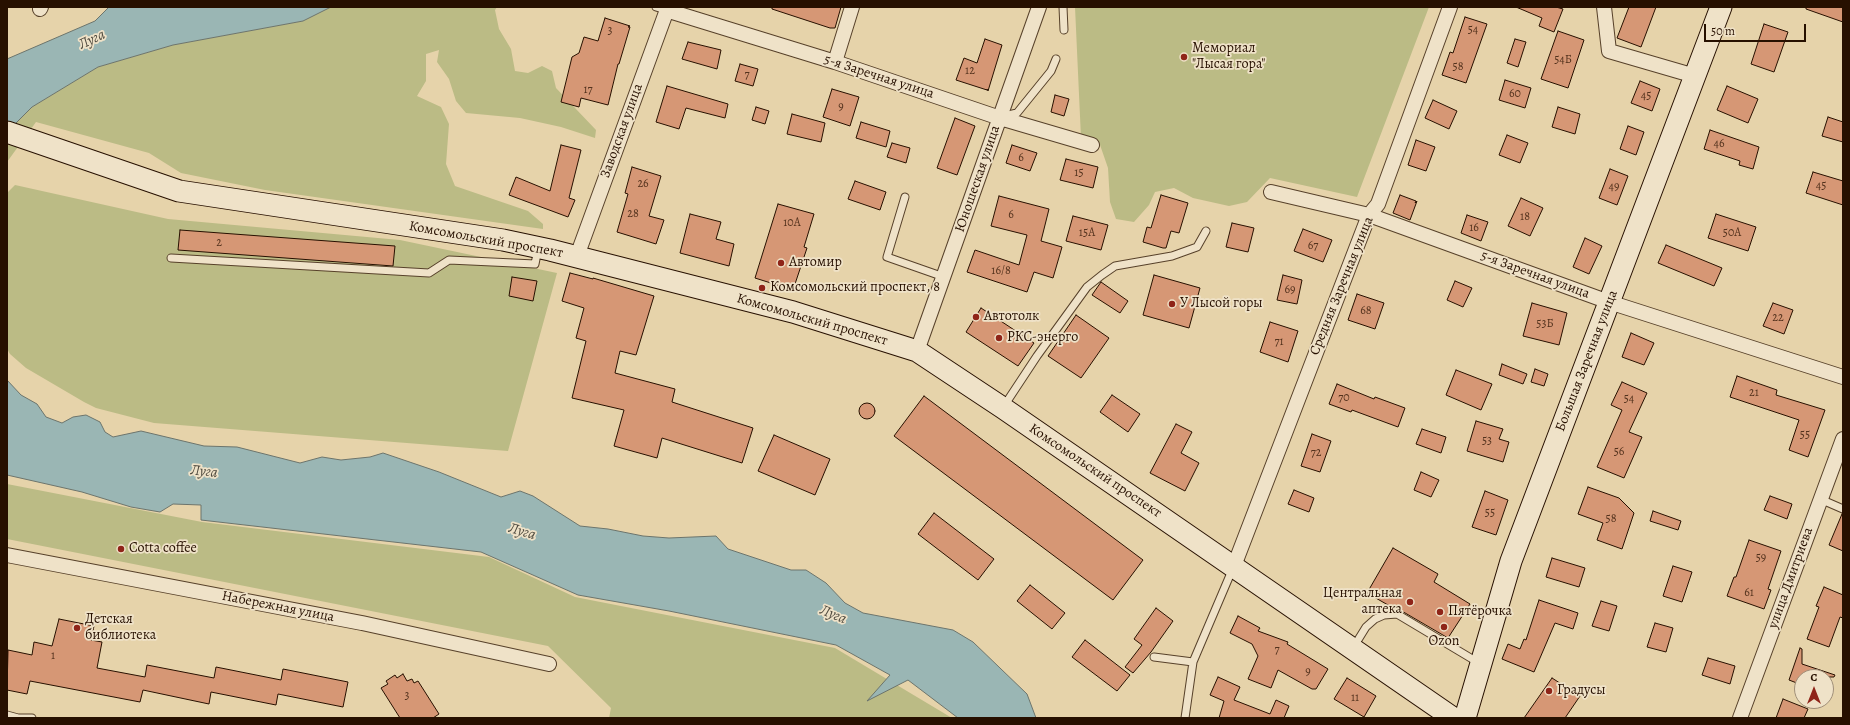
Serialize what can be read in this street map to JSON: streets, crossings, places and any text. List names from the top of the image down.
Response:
{
  "streets": {
    "main road": ["Комсомольский проспект", "Большая Заречная улица"],
    "street": [
      "5-я Заречная улица",
      "Заводская улица",
      "Юношеская улица",
      "Средняя Заречная улица",
      "улица Дмитриева",
      "Набережная улица"
    ]
  },
  "crossings": [
    ["5-я Заречная улица", "Заводская улица"],
    ["5-я Заречная улица", "Юношеская улица"],
    ["5-я Заречная улица", "Средняя Заречная улица"],
    ["5-я Заречная улица", "Большая Заречная улица"],
    ["Заводская улица", "Комсомольский проспект"],
    ["Юношеская улица", "Комсомольский проспект"],
    ["Комсомольский проспект", "Средняя Заречная улица"]
  ],
  "water": ["Луга"],
  "places": [
    "Мемориал \"Лысая гора\"",
    "Автомир",
    "Комсомольский проспект, 8",
    "У Лысой горы",
    "Автотолк",
    "РКС-энерго",
    "Cotta coffee",
    "Центральная аптека",
    "Пятёрочка",
    "Ozon",
    "Детская библиотека",
    "Градусы"
  ],
  "house_numbers": [
    "54",
    "3",
    "54Б",
    "58",
    "12",
    "7",
    "17",
    "60",
    "45",
    "9",
    "46",
    "6",
    "15",
    "26",
    "45",
    "49",
    "28",
    "6",
    "18",
    "10А",
    "16",
    "15А",
    "50А",
    "2",
    "67",
    "16/8",
    "69",
    "68",
    "22",
    "53Б",
    "71",
    "21",
    "70",
    "54",
    "55",
    "53",
    "56",
    "72",
    "55",
    "58",
    "59",
    "61",
    "7",
    "1",
    "9",
    "3",
    "11"
  ],
  "scale_bar": "50 m",
  "north": "top"
}
